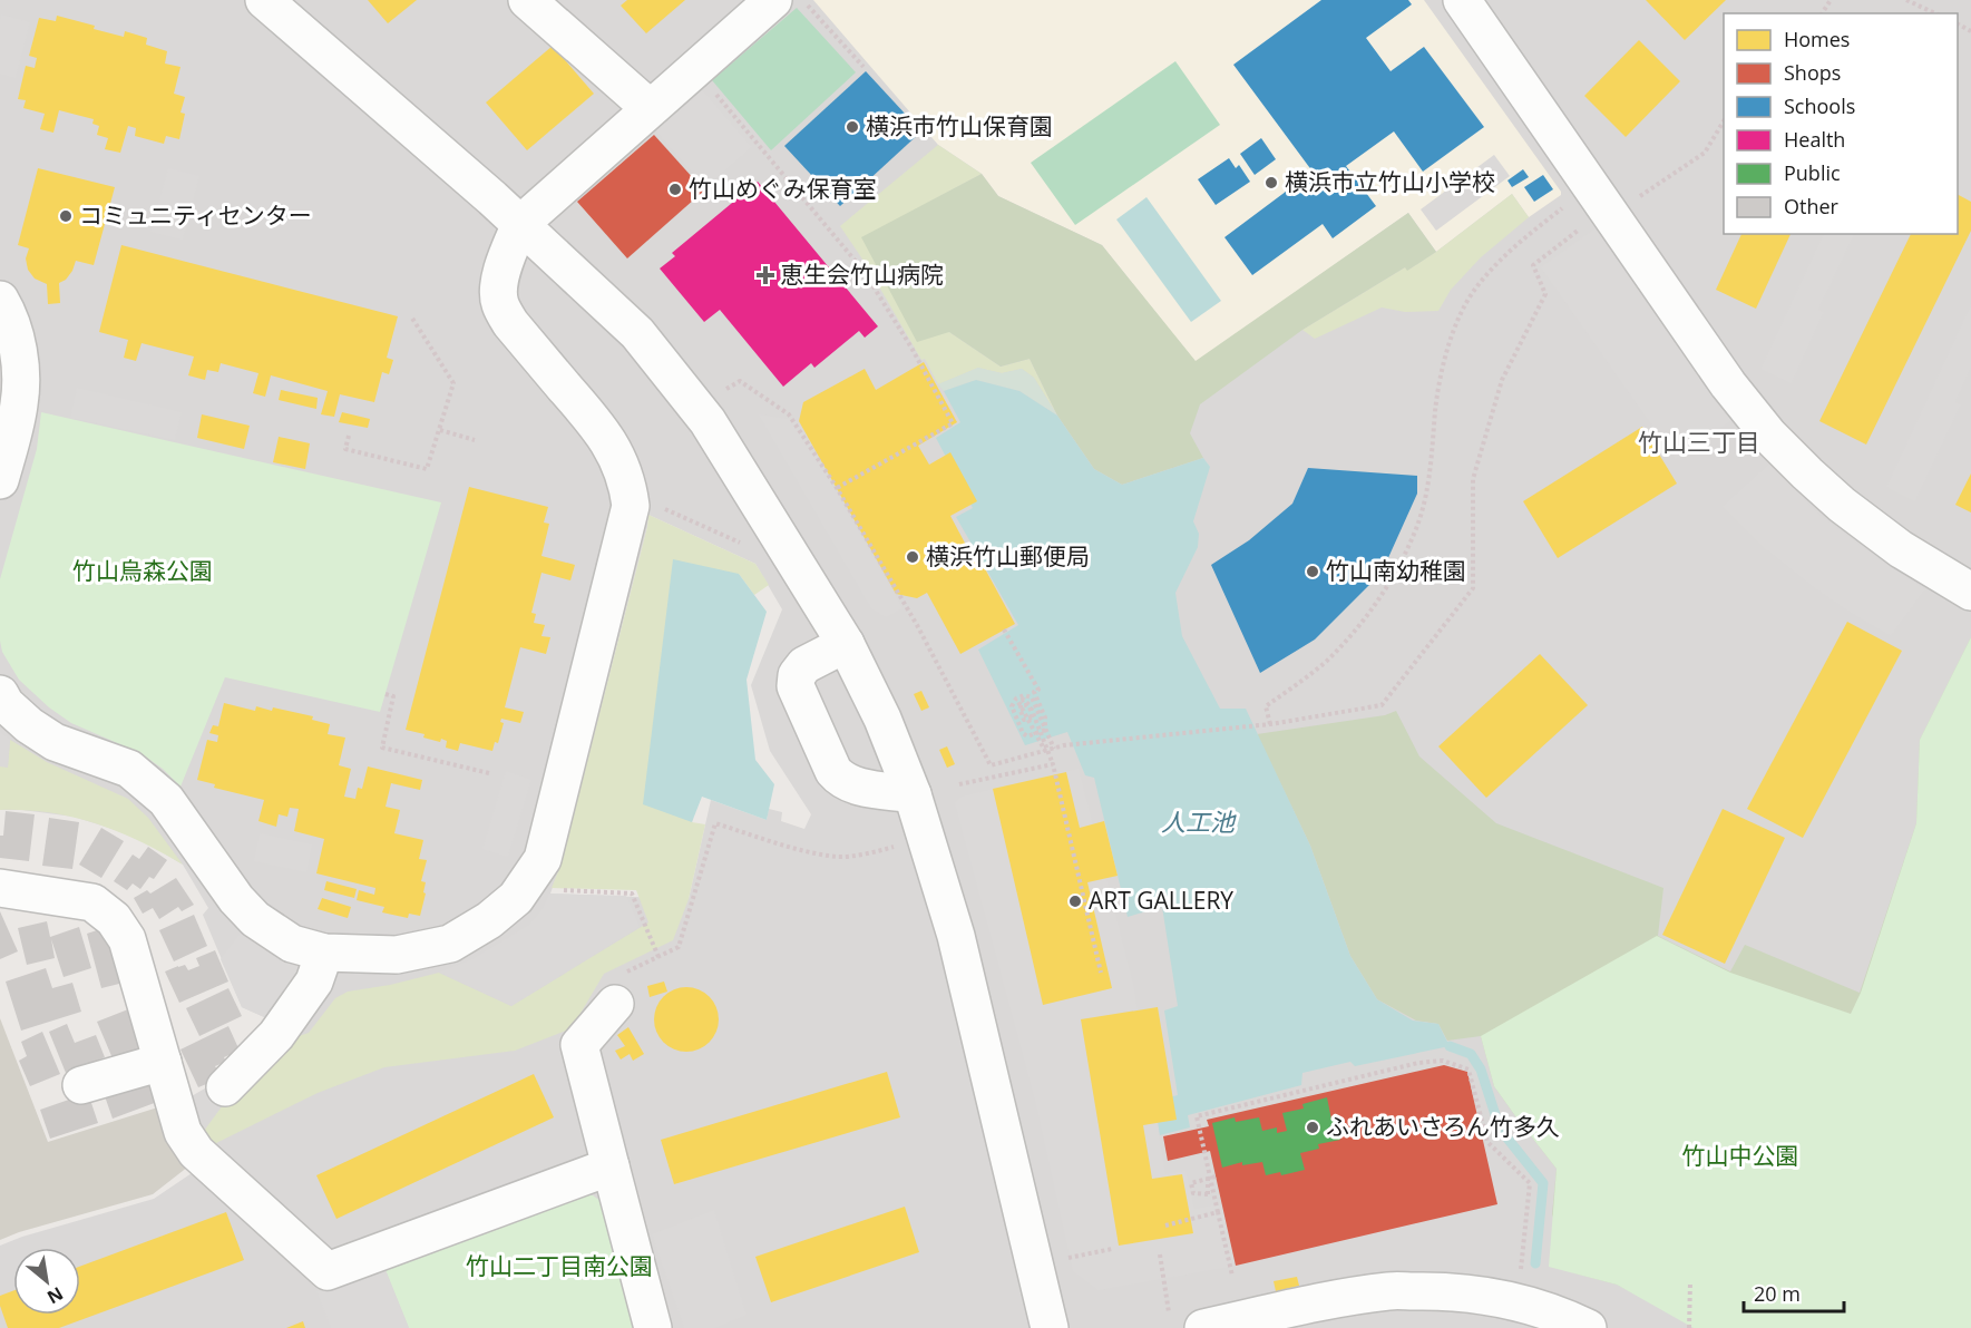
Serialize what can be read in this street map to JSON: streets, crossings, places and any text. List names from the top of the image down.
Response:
{
  "districts": ["竹山三丁目"],
  "water": ["人工池"],
  "parks": ["竹山烏森公園", "竹山中公園", "竹山二丁目南公園"],
  "places": {
    "other": [
      "横浜市竹山保育園",
      "横浜市立竹山小学校",
      "竹山めぐみ保育室",
      "コミュニティセンター",
      "横浜竹山郵便局",
      "竹山南幼稚園",
      "ART GALLERY",
      "ふれあいさろん竹多久"
    ],
    "health": ["恵生会竹山病院"]
  },
  "legend": [
    "Homes",
    "Shops",
    "Schools",
    "Health",
    "Public",
    "Other"
  ],
  "scale_bar": "20 m",
  "north": "bottom right"
}
